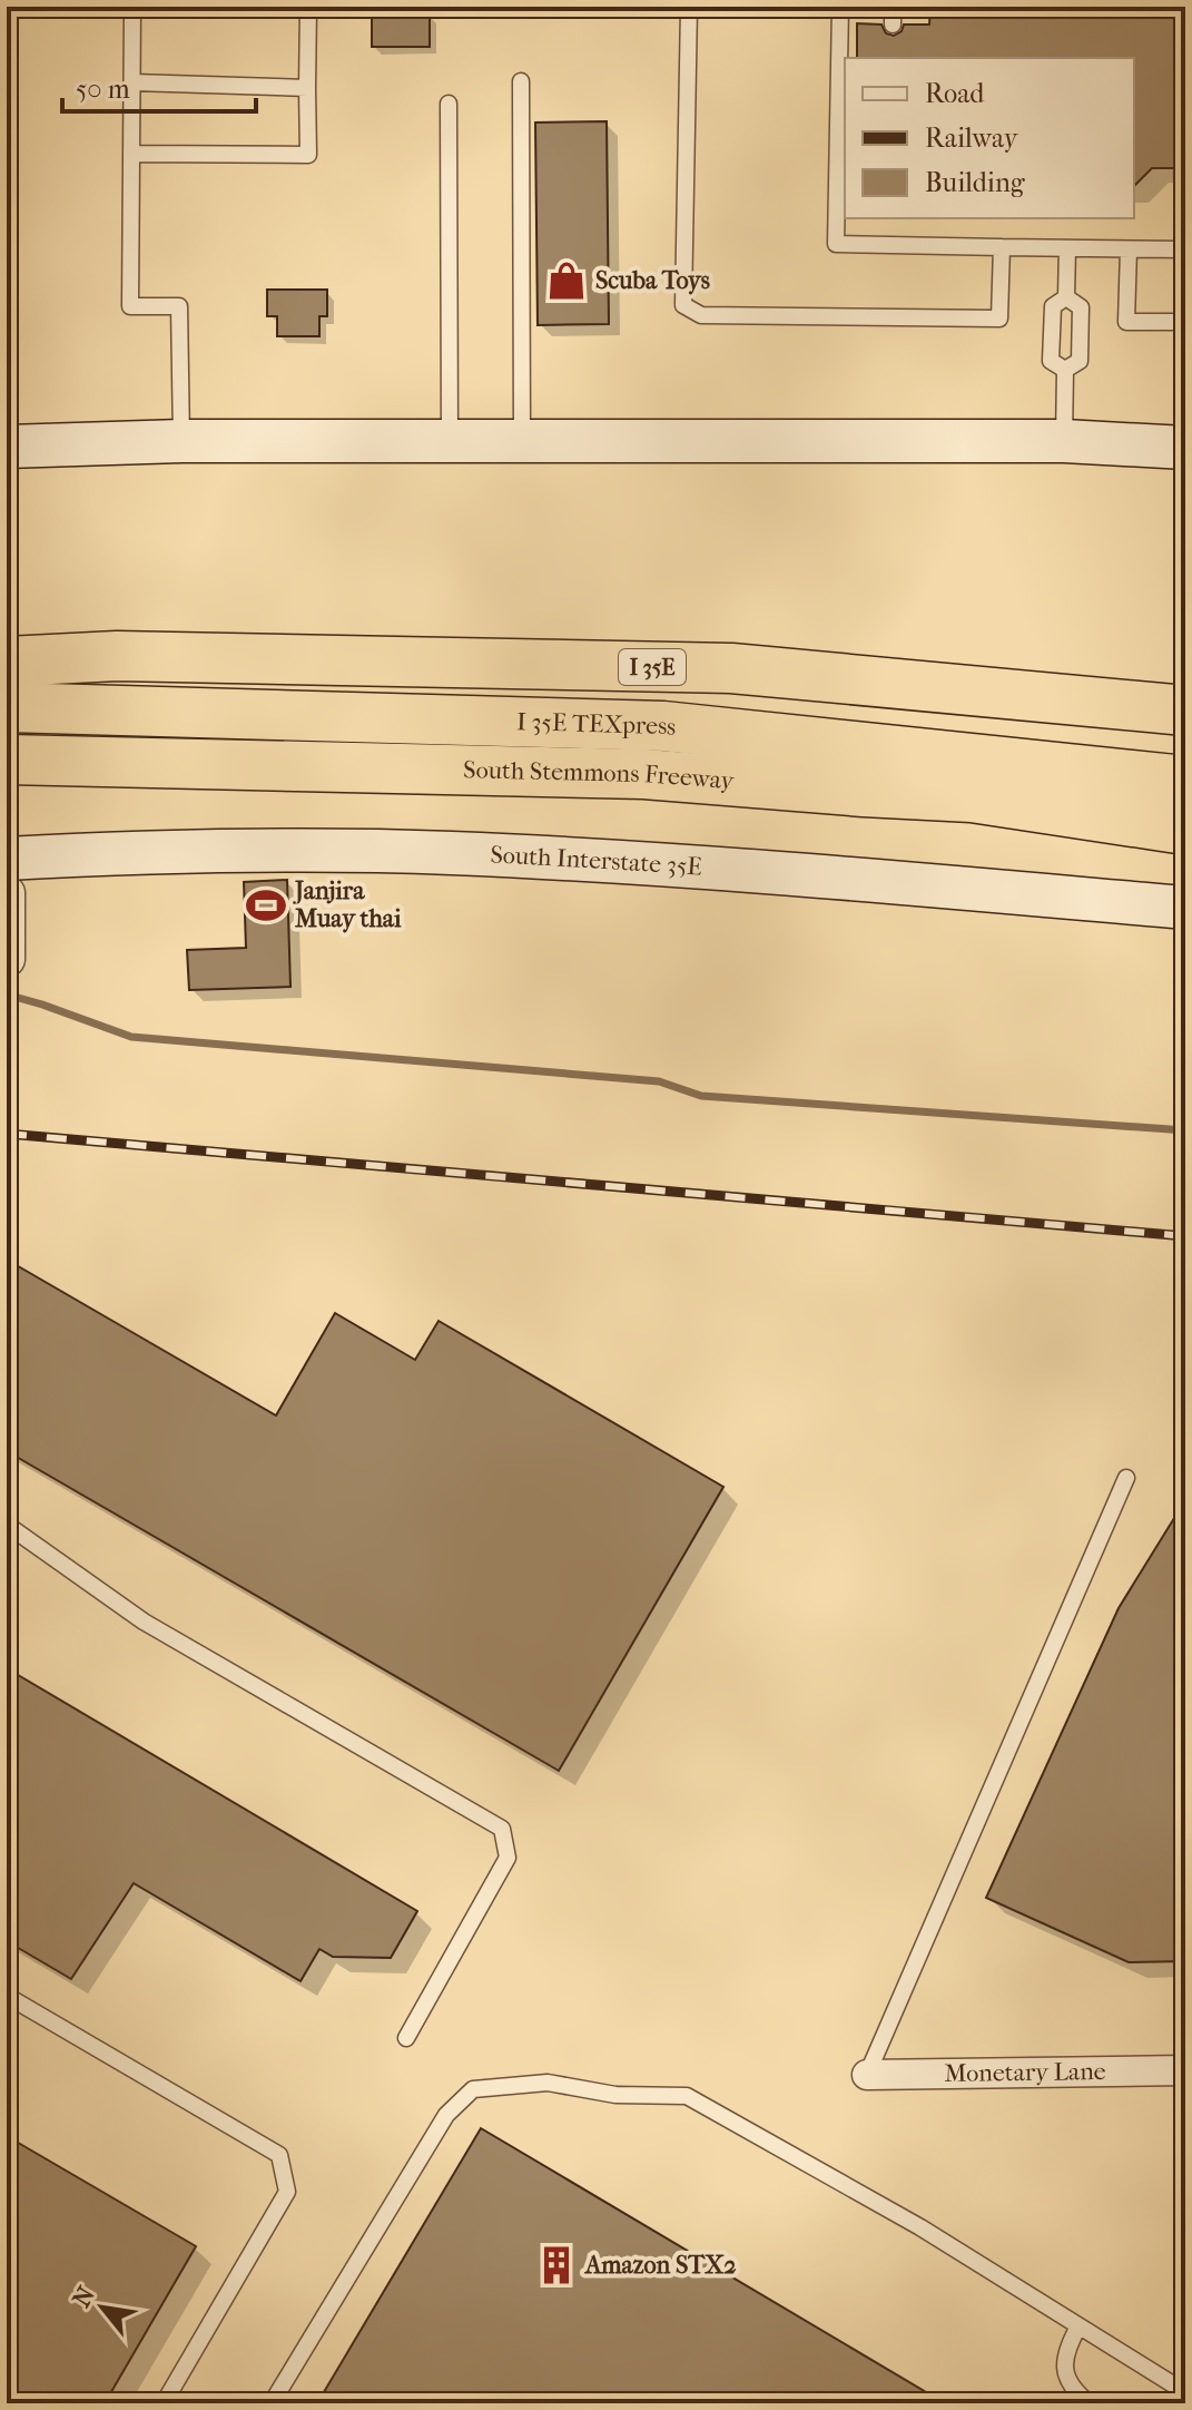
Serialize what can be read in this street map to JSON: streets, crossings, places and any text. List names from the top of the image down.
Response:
{
  "streets": {
    "highway": ["I 35E", "I 35E TEXpress", "South Stemmons Freeway"],
    "main road": ["South Interstate 35E"],
    "street": ["Monetary Lane"]
  },
  "places": {
    "shop": ["Scuba Toys"],
    "sports": ["Janjira Muay thai"],
    "building": ["Amazon STX2"]
  },
  "legend": ["Road", "Railway", "Building"],
  "scale_bar": "50 m",
  "north": "top left"
}
